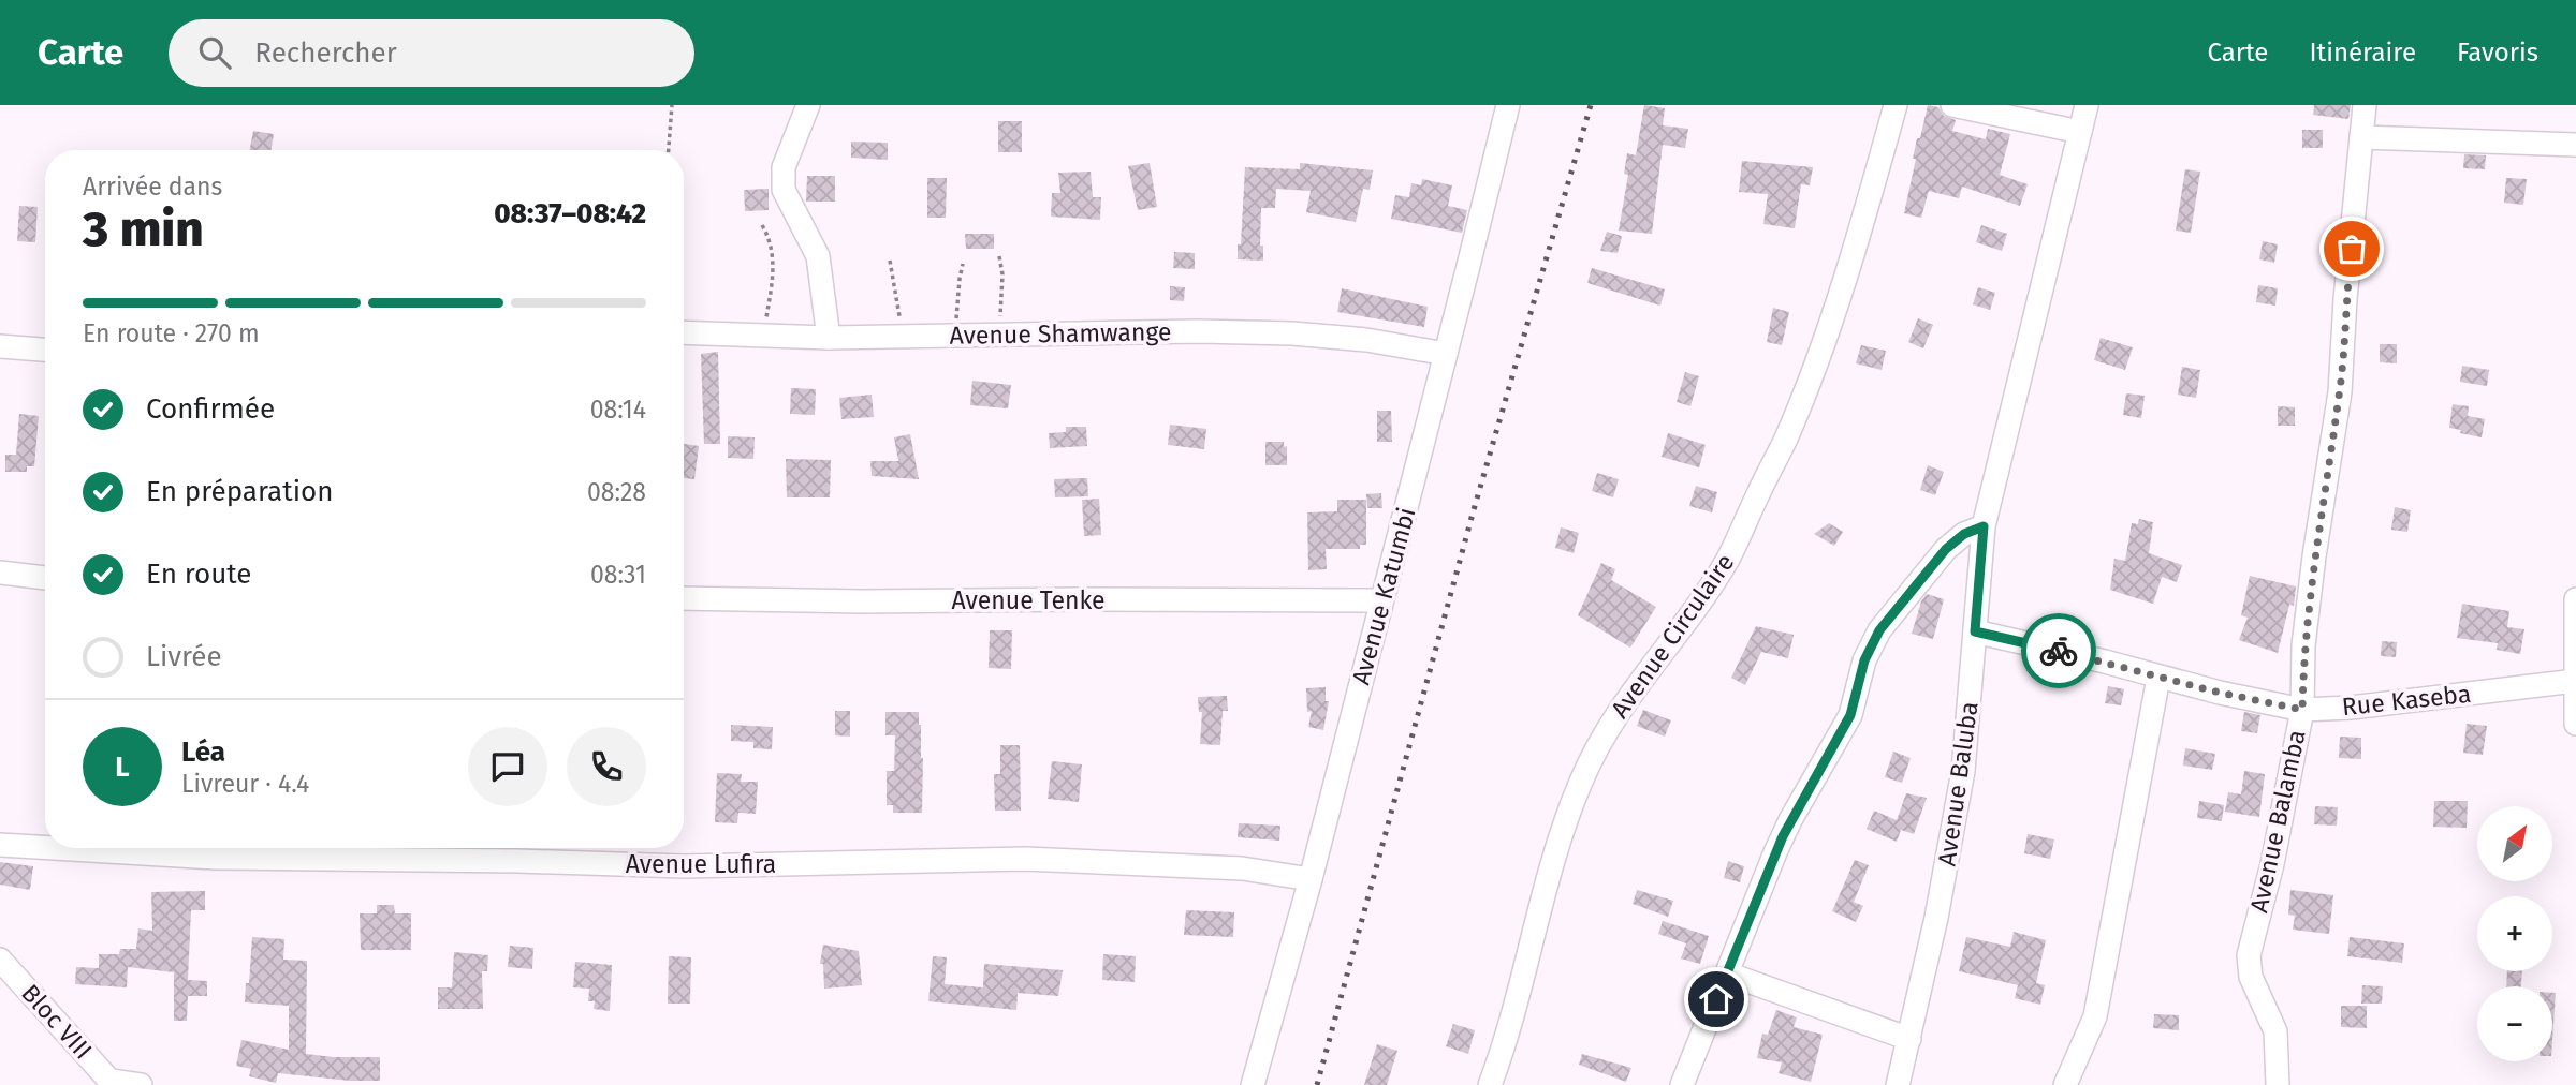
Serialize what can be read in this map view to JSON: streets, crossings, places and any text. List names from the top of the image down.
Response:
{
  "streets": {
    "street": [
      "Avenue Shamwange",
      "Avenue Katumbi",
      "Avenue Tenke",
      "Avenue Circulaire",
      "Rue Kaseba",
      "Avenue Baluba",
      "Avenue Balamba",
      "Avenue Lufira",
      "Bloc VIII"
    ]
  },
  "crossings": [
    ["Avenue Shamwange", "Avenue Katumbi"],
    ["Avenue Katumbi", "Avenue Tenke"],
    ["Avenue Katumbi", "Avenue Lufira"],
    ["Rue Kaseba", "Avenue Baluba"],
    ["Rue Kaseba", "Avenue Balamba"]
  ],
  "north": "top right",
  "page": {
    "header": "Carte",
    "search": "Rechercher",
    "nav": ["Carte", "Itinéraire", "Favoris"],
    "heading": ["3 min", "Arrivée dans", "08:37–08:42"],
    "panel": ["Léa", "Livreur · 4.4"],
    "bar": "En route · 270 m",
    "list": [
      ["Confirmée", "08:14"],
      ["En préparation", "08:28"],
      ["En route", "08:31"],
      "Livrée"
    ],
    "round": "L",
    "map_buttons": ["+", "−"]
  }
}
